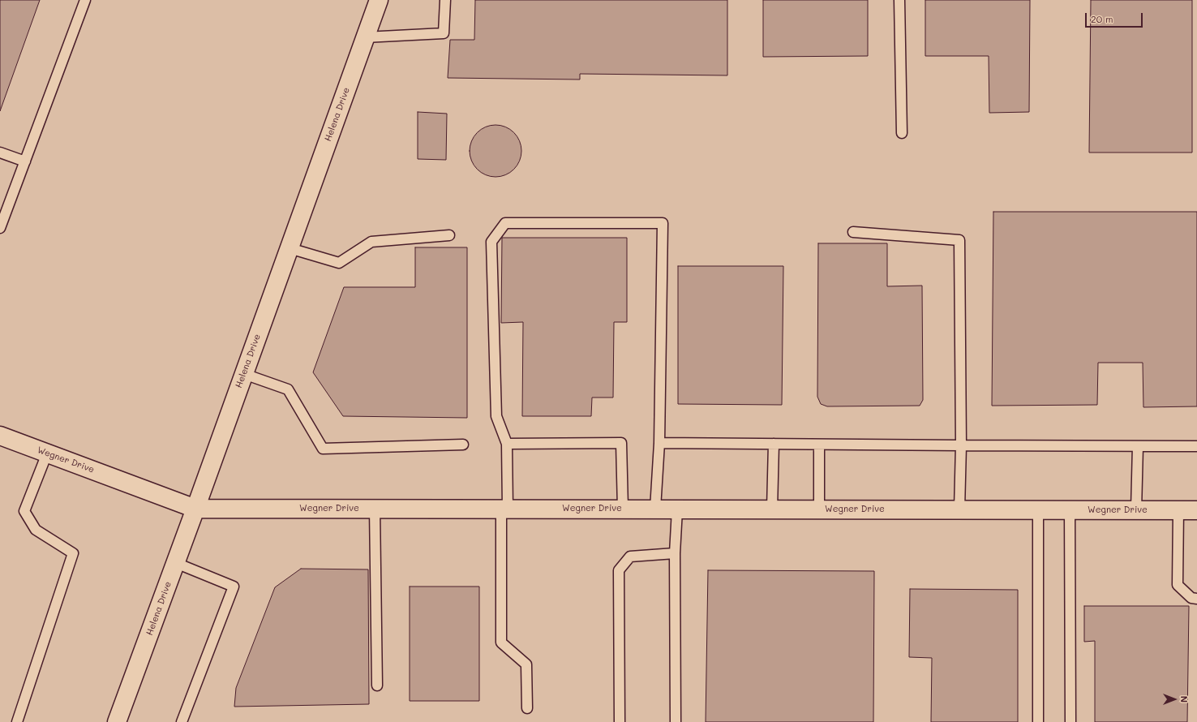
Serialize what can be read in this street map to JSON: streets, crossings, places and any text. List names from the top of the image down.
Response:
{
  "streets": {
    "street": ["Helena Drive", "Wegner Drive"]
  },
  "crossings": [
    ["Helena Drive", "Wegner Drive"]
  ],
  "scale_bar": "20 m",
  "north": "right"
}
